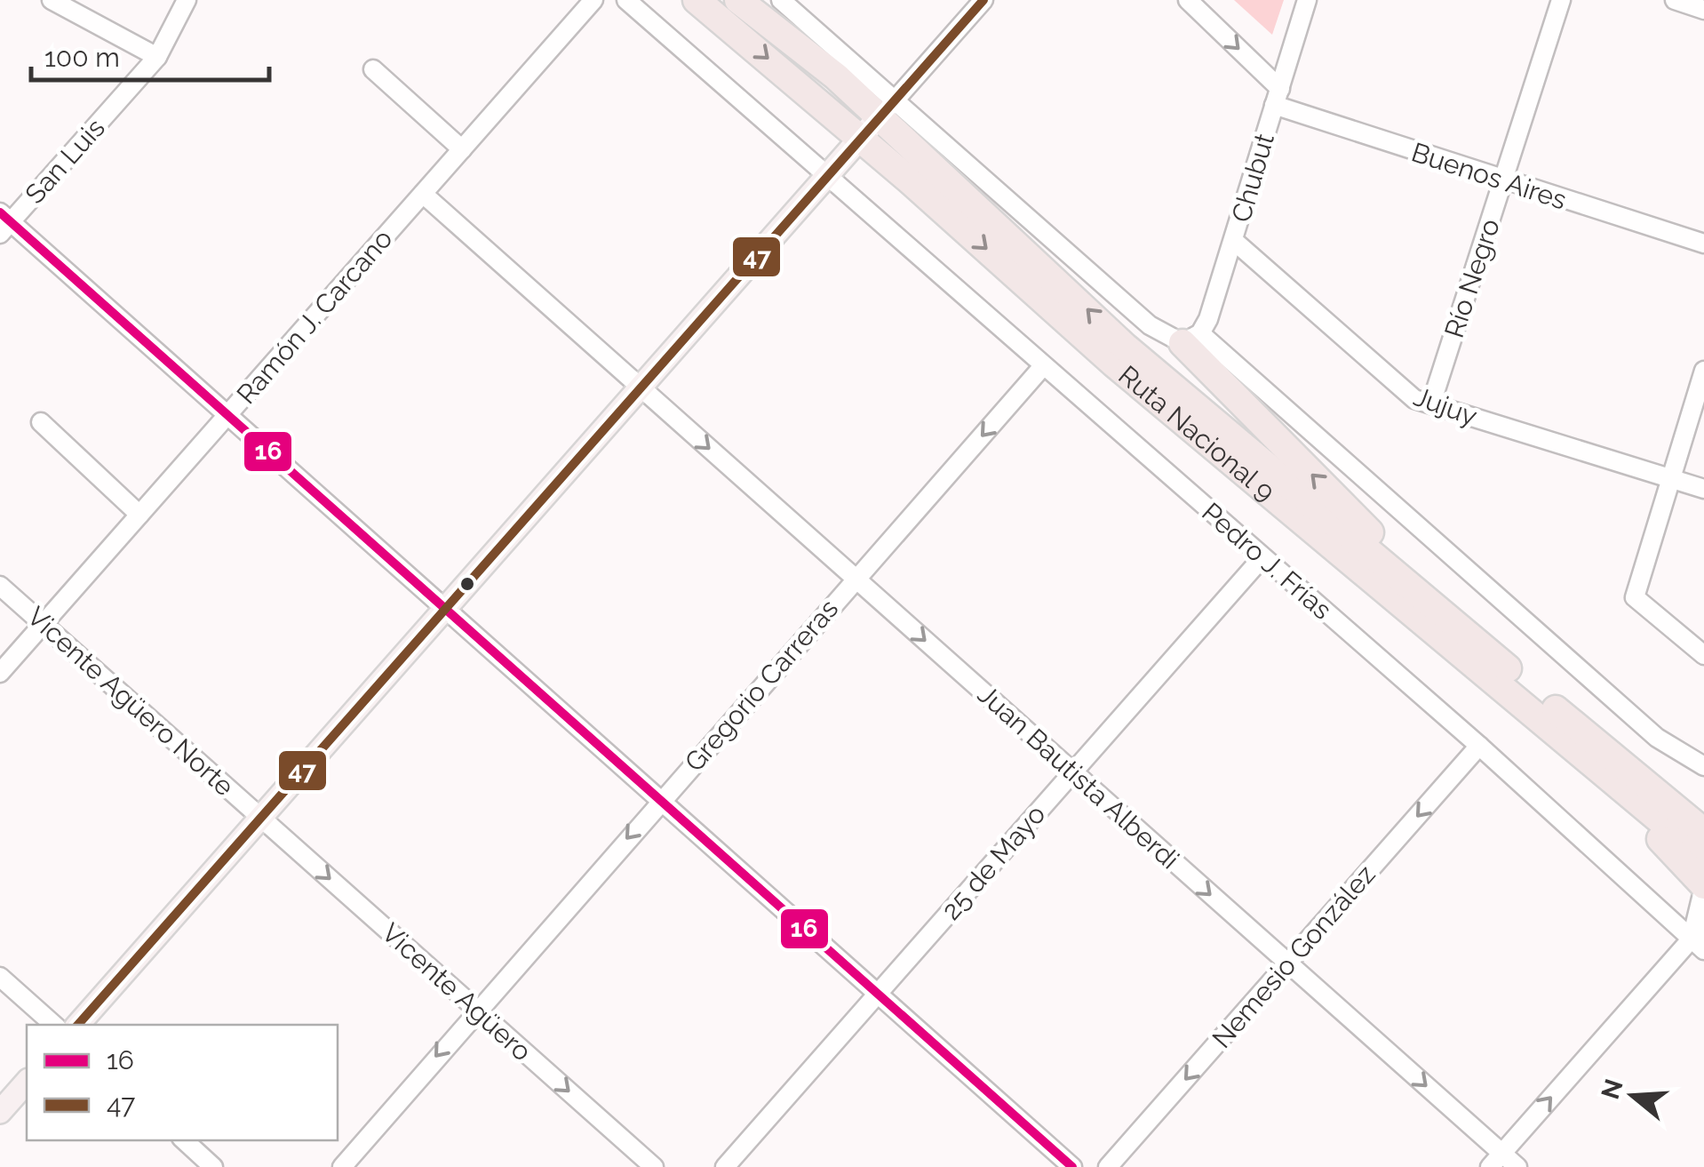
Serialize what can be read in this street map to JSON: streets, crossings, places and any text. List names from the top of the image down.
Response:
{
  "streets": {
    "highway": ["Ruta Nacional 9"],
    "street": [
      "San Luis",
      "Buenos Aires",
      "Chubut",
      "Río Negro",
      "Ramón J. Carcano",
      "Jujuy",
      "Pedro J. Frías",
      "Gregorio Carreras",
      "Vicente Agüero Norte",
      "Juan Bautista Alberdi",
      "25 de Mayo",
      "Nemesio González",
      "Vicente Agüero"
    ]
  },
  "crossings": [
    ["Buenos Aires", "Chubut"],
    ["Buenos Aires", "Río Negro"],
    ["Chubut", "Jujuy"],
    ["Río Negro", "Jujuy"],
    ["Ramón J. Carcano", "Vicente Agüero Norte"],
    ["Ramón J. Carcano", "Juan Bautista Alberdi"],
    ["Pedro J. Frías", "Gregorio Carreras"],
    ["Pedro J. Frías", "25 de Mayo"],
    ["Pedro J. Frías", "Nemesio González"],
    ["Gregorio Carreras", "Juan Bautista Alberdi"],
    ["Gregorio Carreras", "Vicente Agüero"],
    ["Vicente Agüero Norte", "Vicente Agüero"],
    ["Juan Bautista Alberdi", "25 de Mayo"],
    ["Juan Bautista Alberdi", "Nemesio González"]
  ],
  "one_way": [
    "Gregorio Carreras",
    "Juan Bautista Alberdi",
    "Nemesio González",
    "Vicente Agüero"
  ],
  "lines": ["transit line 47", "transit line 16"],
  "legend": ["16", "47"],
  "scale_bar": "100 m",
  "north": "left"
}
